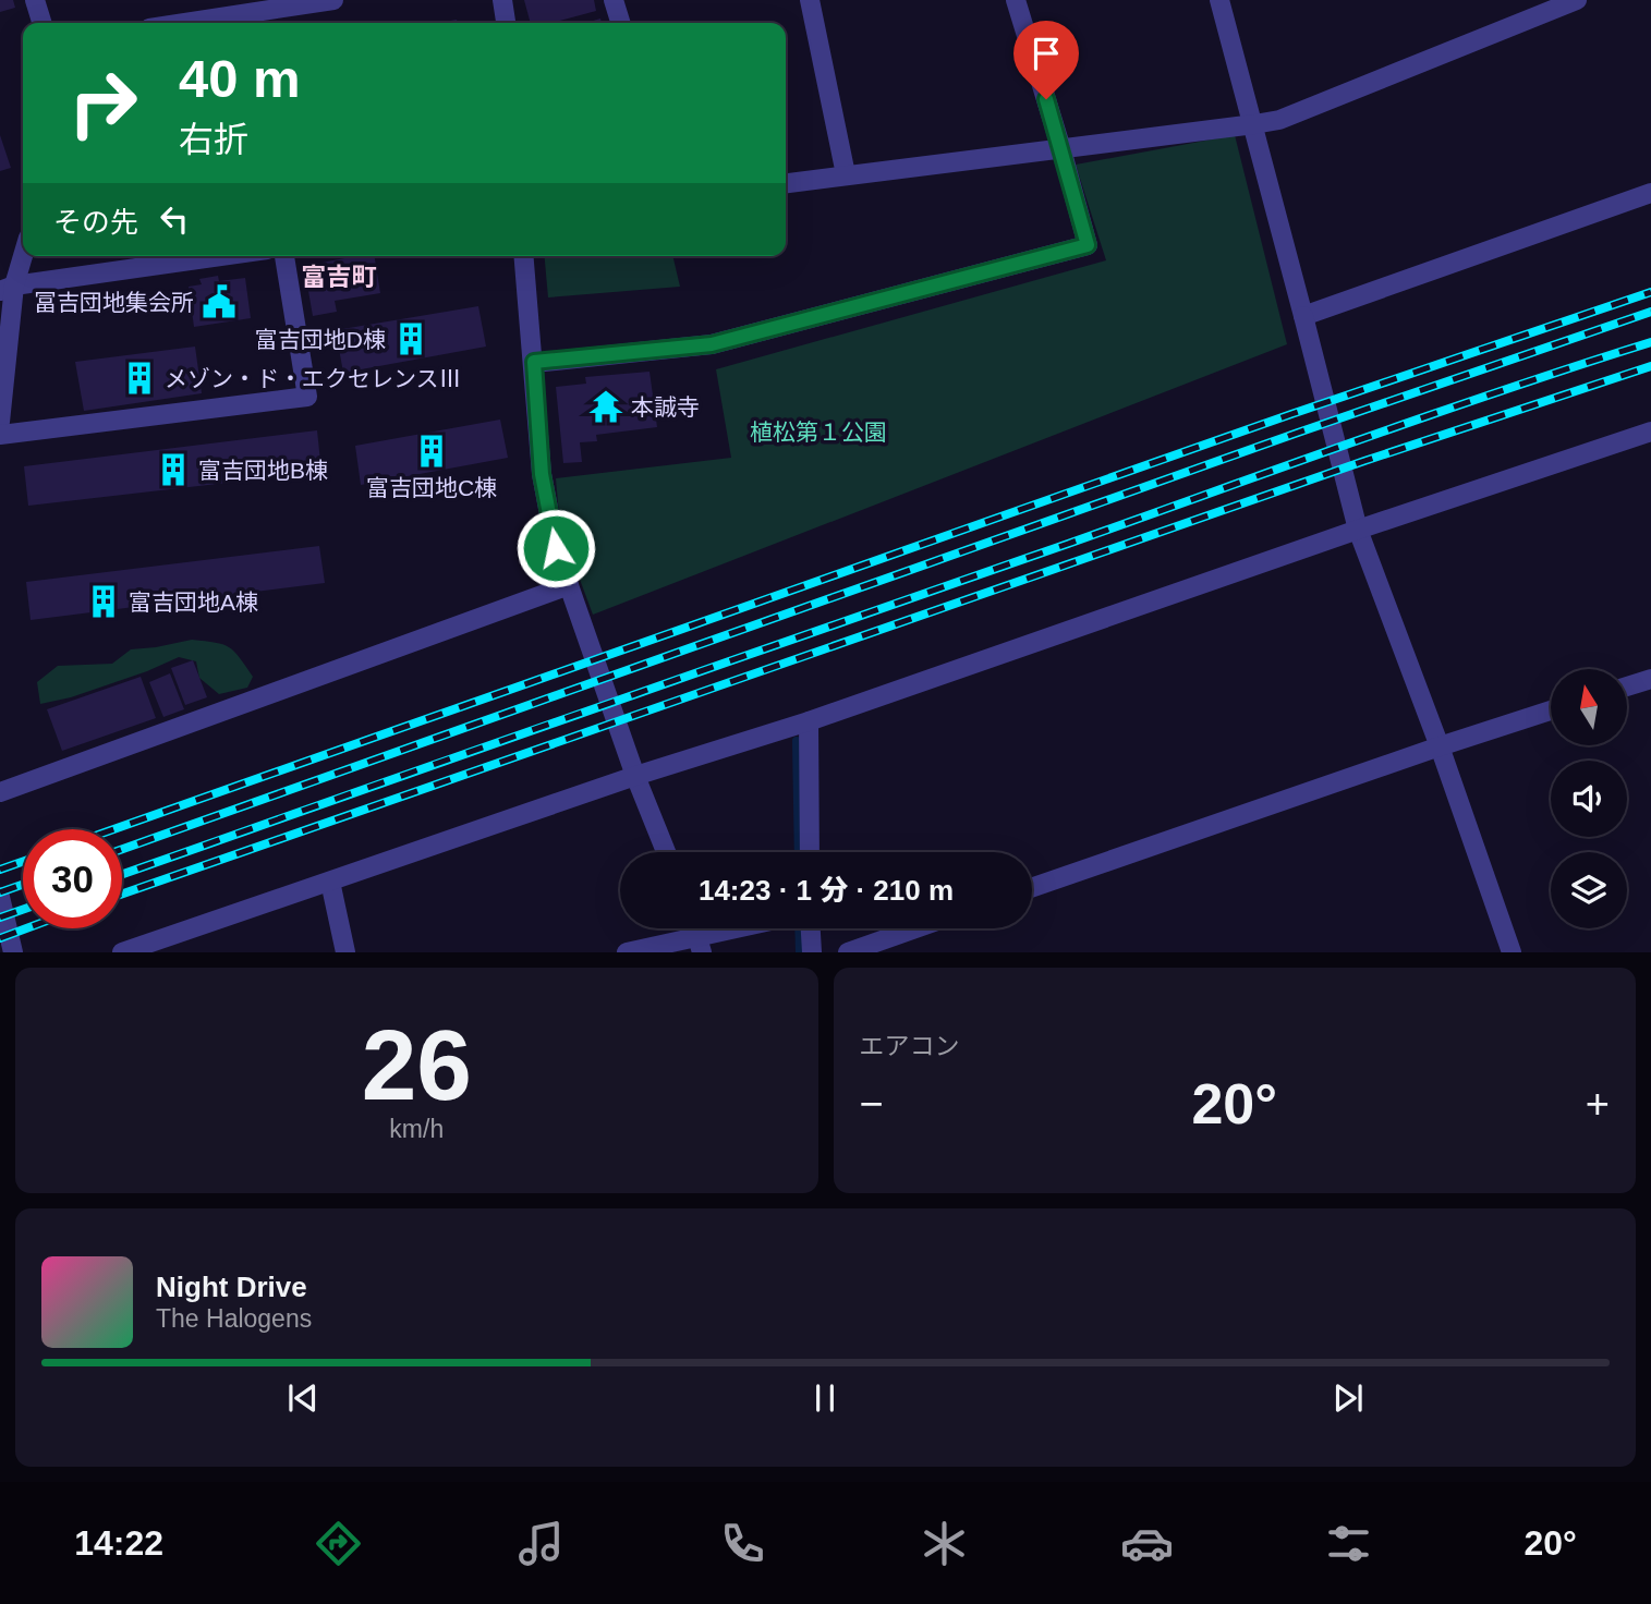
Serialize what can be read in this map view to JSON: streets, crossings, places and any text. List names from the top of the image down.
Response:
{
  "districts": ["富吉町"],
  "parks": ["植松第１公園"],
  "places": {
    "public building": ["冨吉団地集会所"],
    "building": [
      "富吉団地D棟",
      "メゾン・ド・エクセレンスⅢ",
      "富吉団地C棟",
      "富吉団地B棟",
      "富吉団地A棟"
    ],
    "temple": ["本誠寺"]
  },
  "north": "top",
  "page": {
    "turn": ["40 m", "右折"],
    "then": "その先",
    "limit": "30",
    "trip": "14:23 · 1 分 · 210 m",
    "tile": [
      ["26", "km/h"],
      "エアコン"
    ],
    "heat": ["−", "20°", "+"],
    "song": ["Night Drive", "The Halogens"],
    "tabs": ["14:22", "20°"]
  }
}
